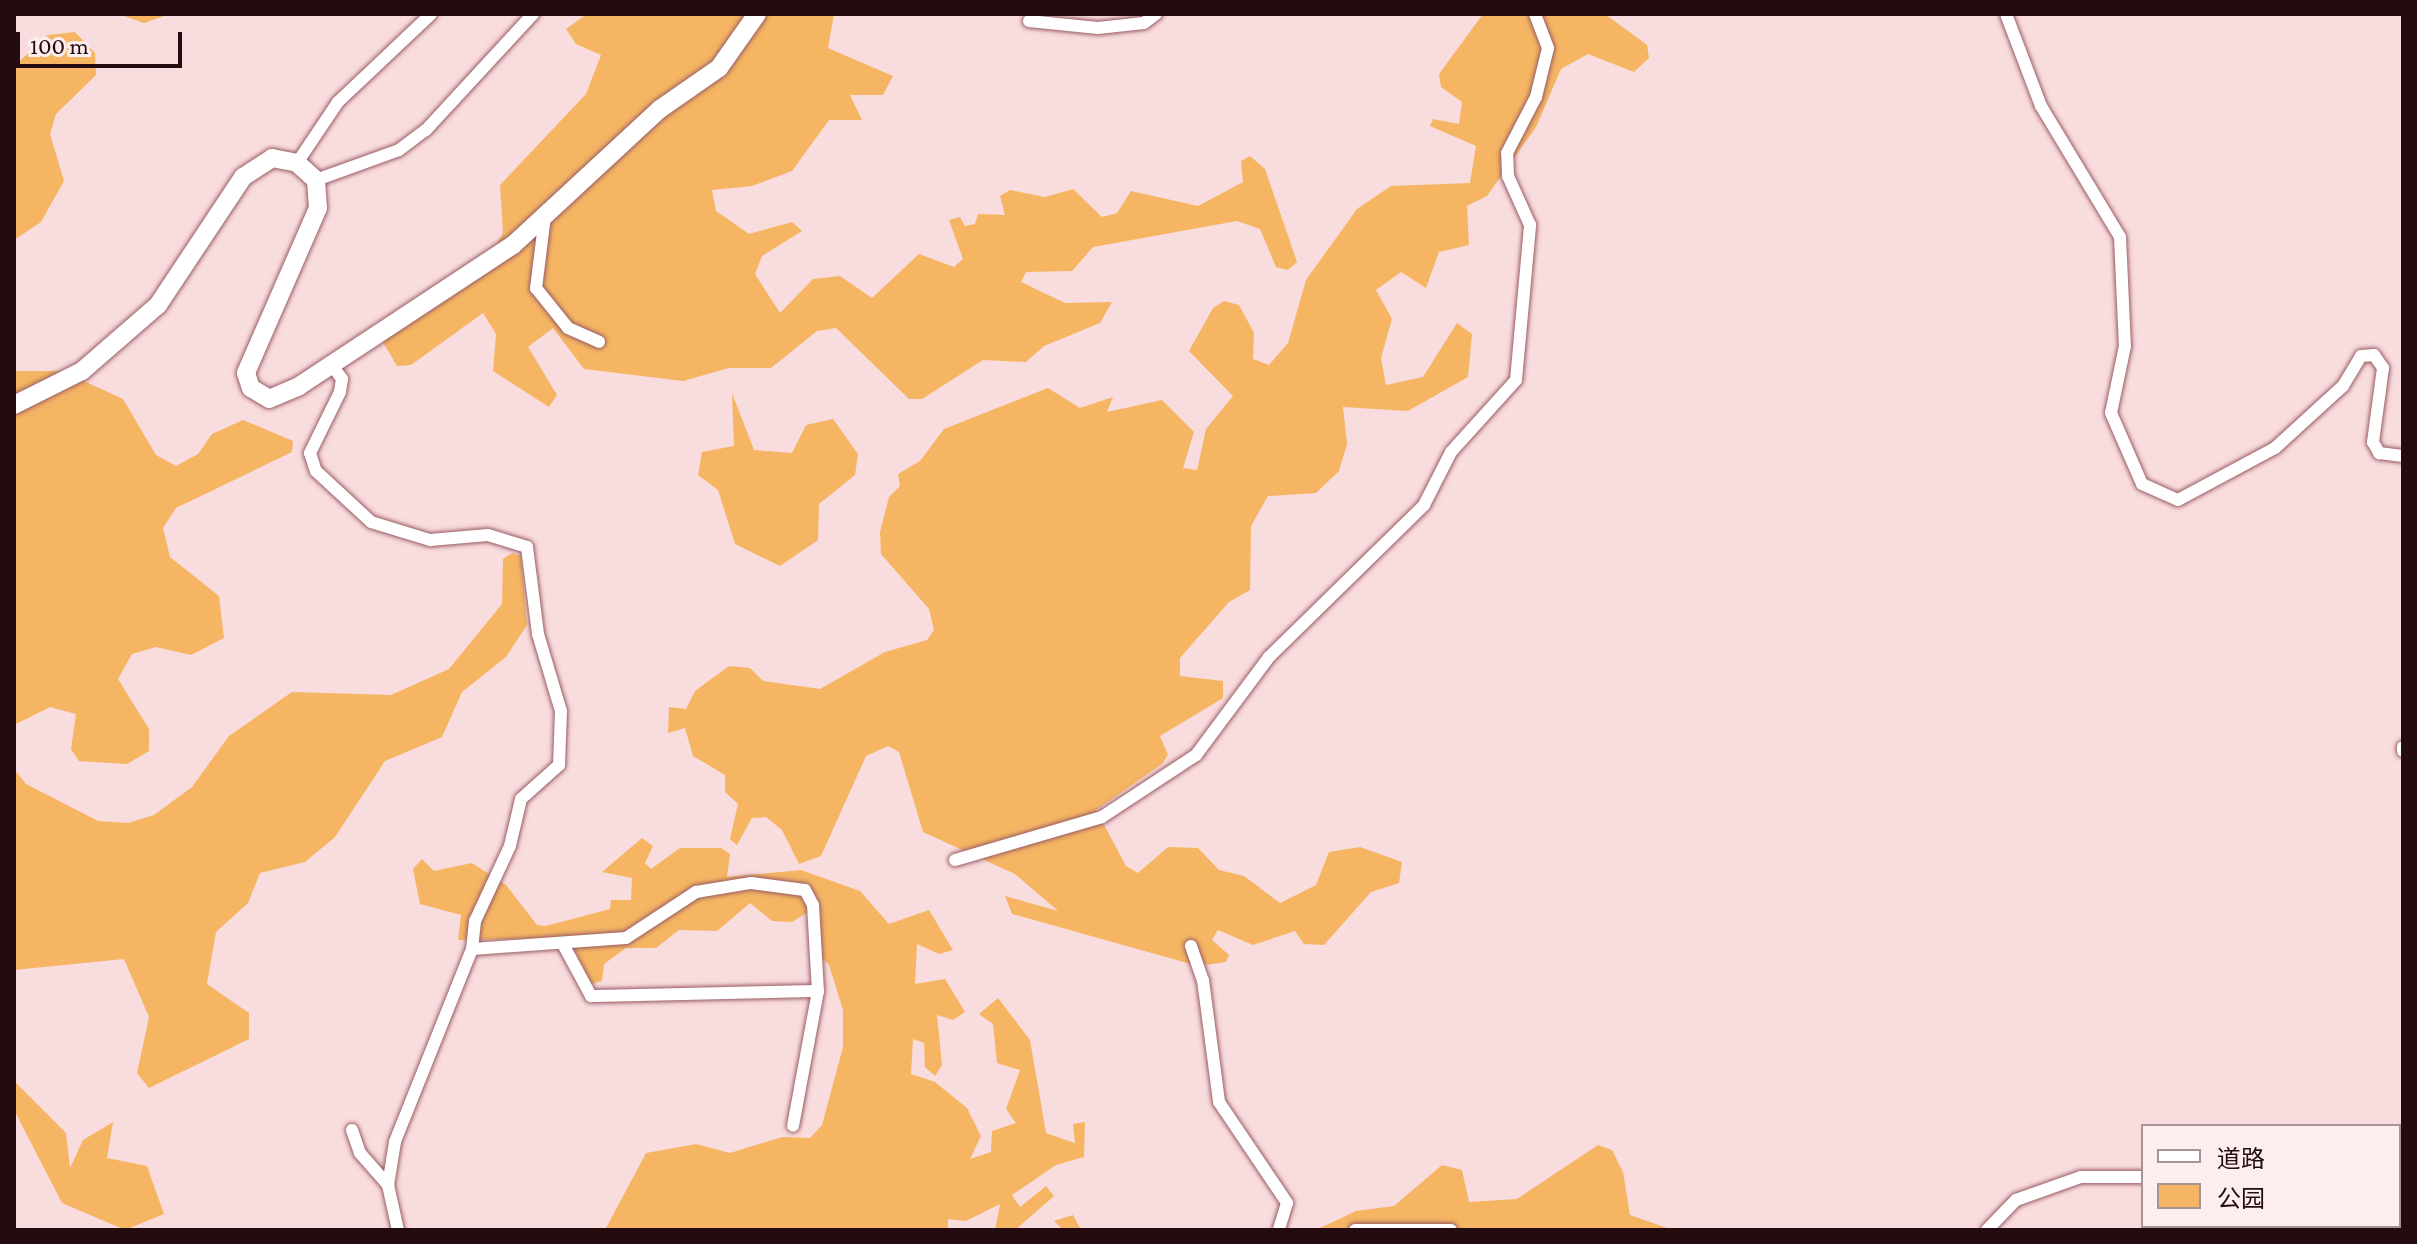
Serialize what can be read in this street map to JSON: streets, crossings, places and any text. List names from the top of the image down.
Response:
{
  "legend": ["道路", "公园"],
  "scale_bar": "100 m"
}
